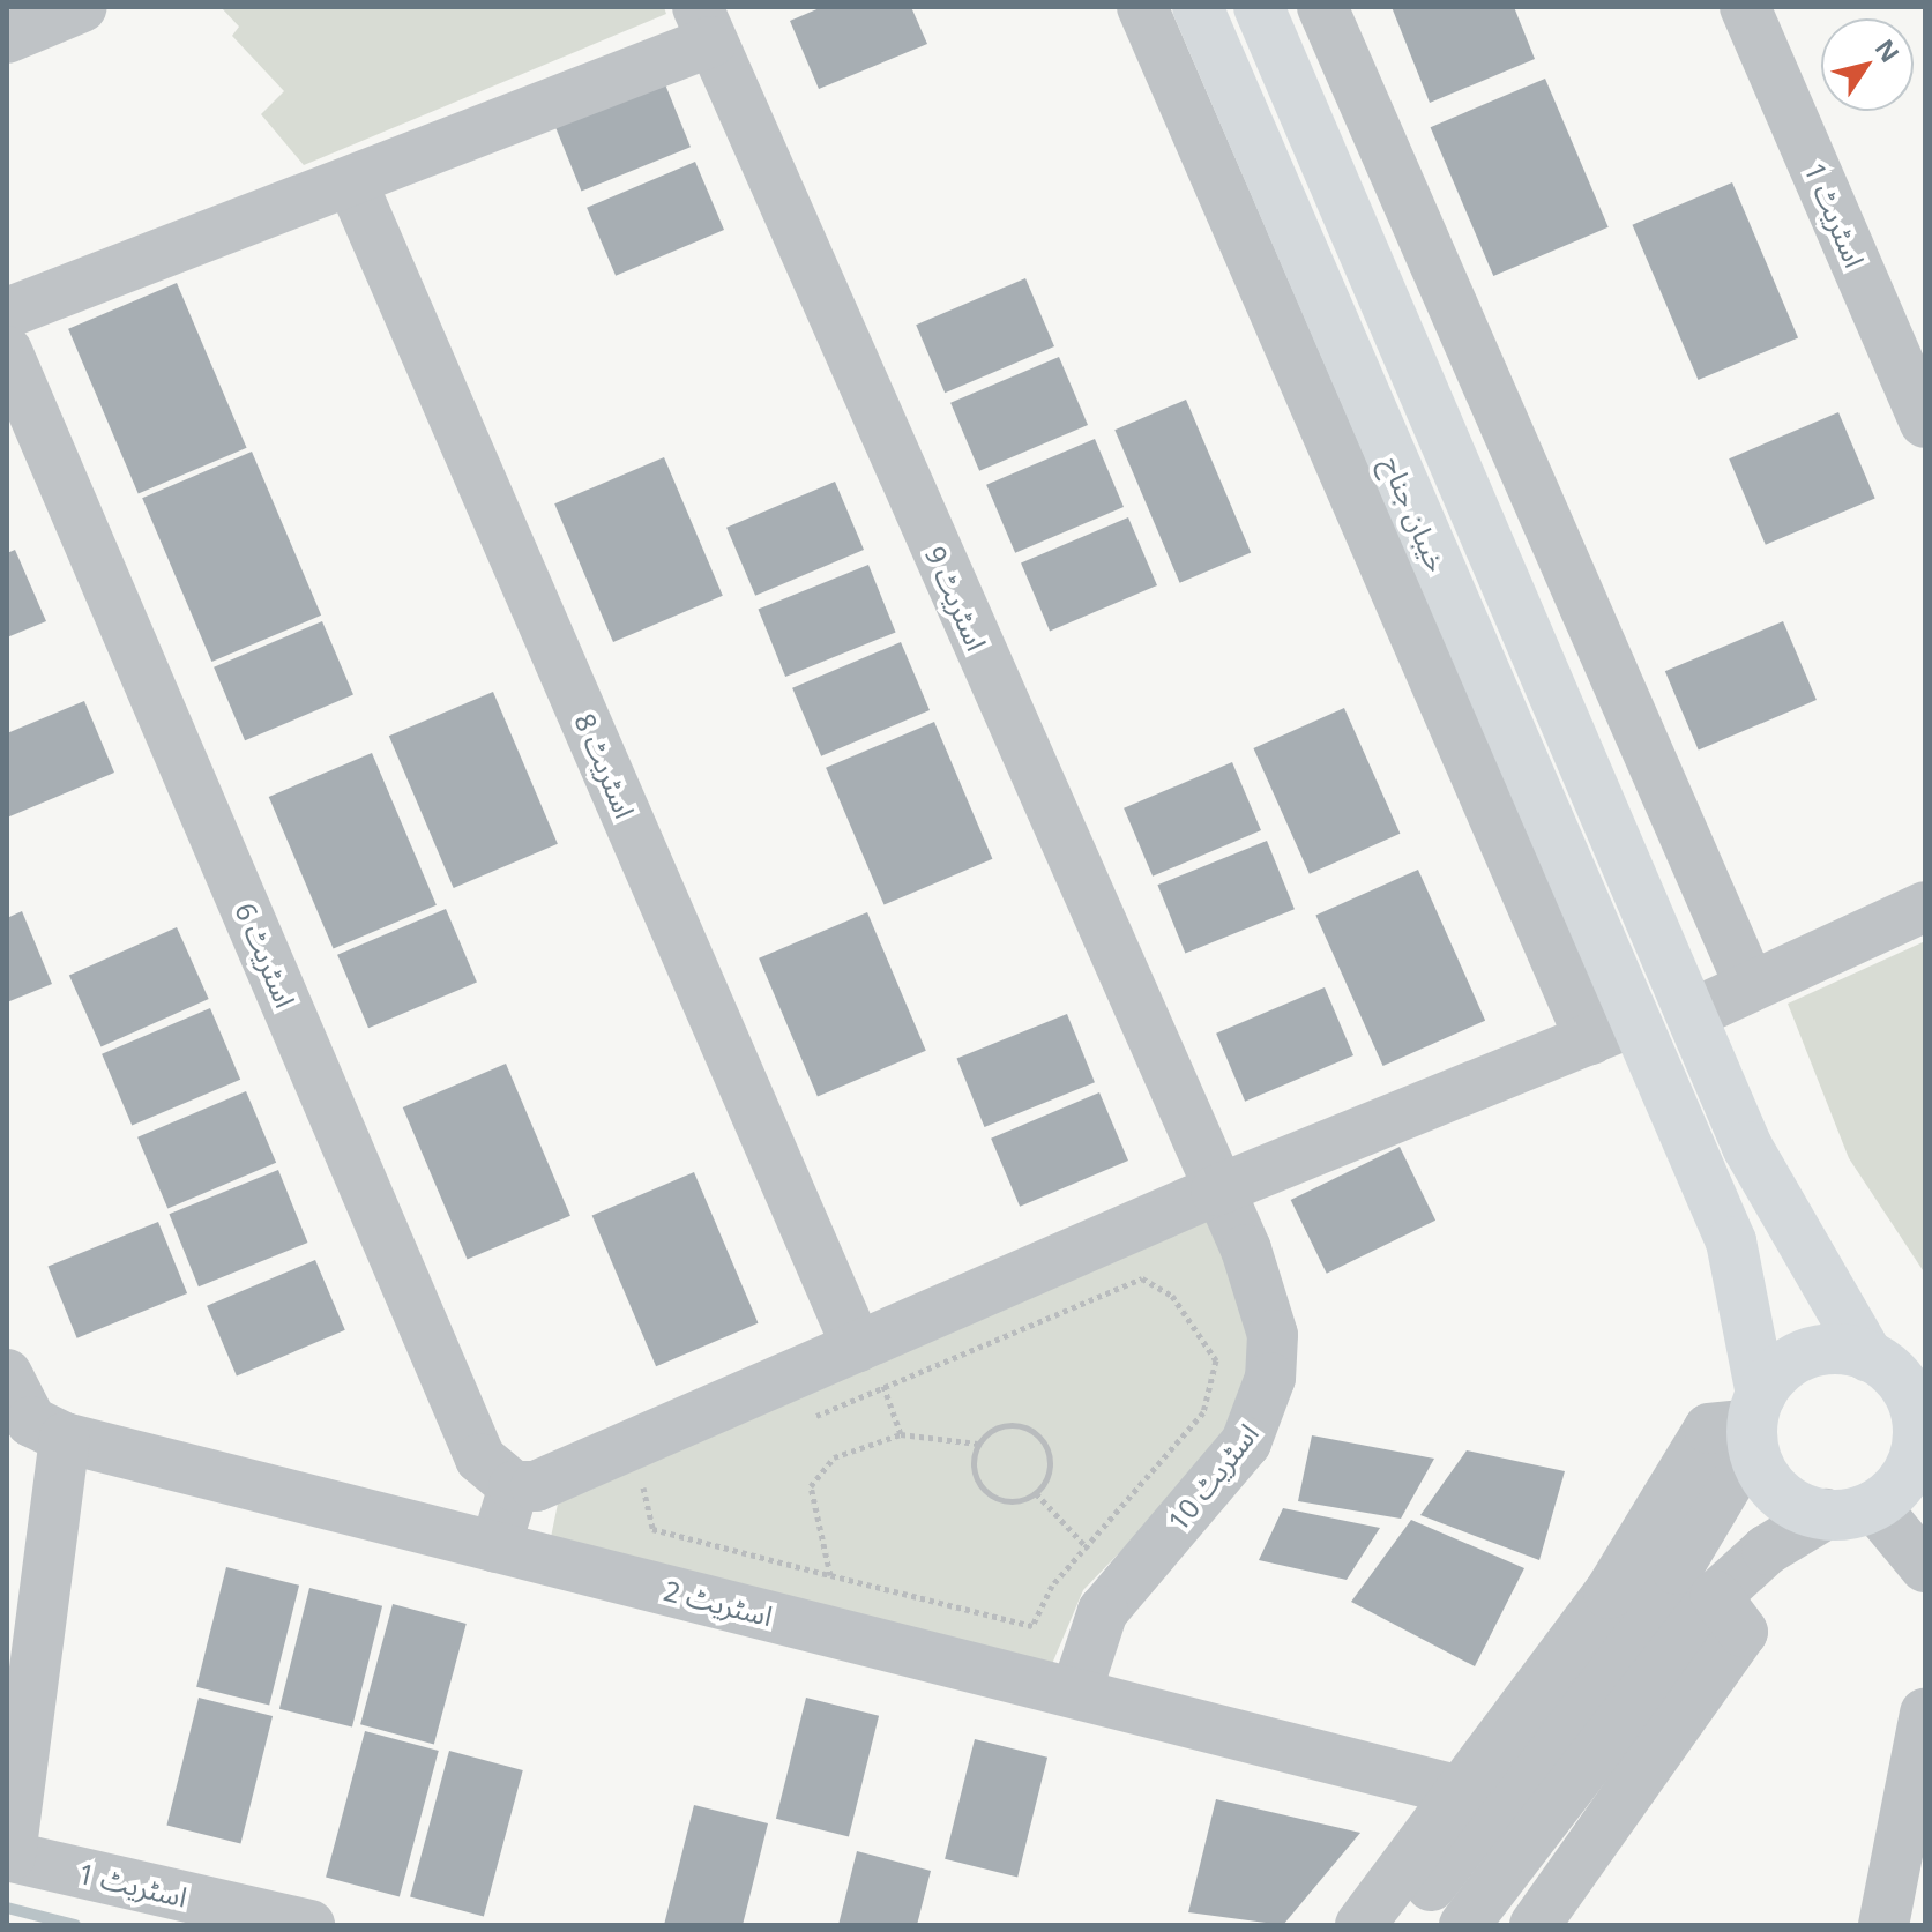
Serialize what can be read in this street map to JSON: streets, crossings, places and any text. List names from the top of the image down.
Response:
{
  "streets": {
    "main road": ["خیبان جناح"],
    "street": [
      "اسٹریٹ 1",
      "اسٹریٹ 9",
      "اسٹریٹ 8",
      "اسٹریٹ 6",
      "اسٹریٹ 10",
      "اسٹریٹ 2"
    ]
  },
  "crossings": [
    ["اسٹریٹ 9", "اسٹریٹ 10"],
    ["اسٹریٹ 10", "اسٹریٹ 2"]
  ],
  "north": "top right"
}
